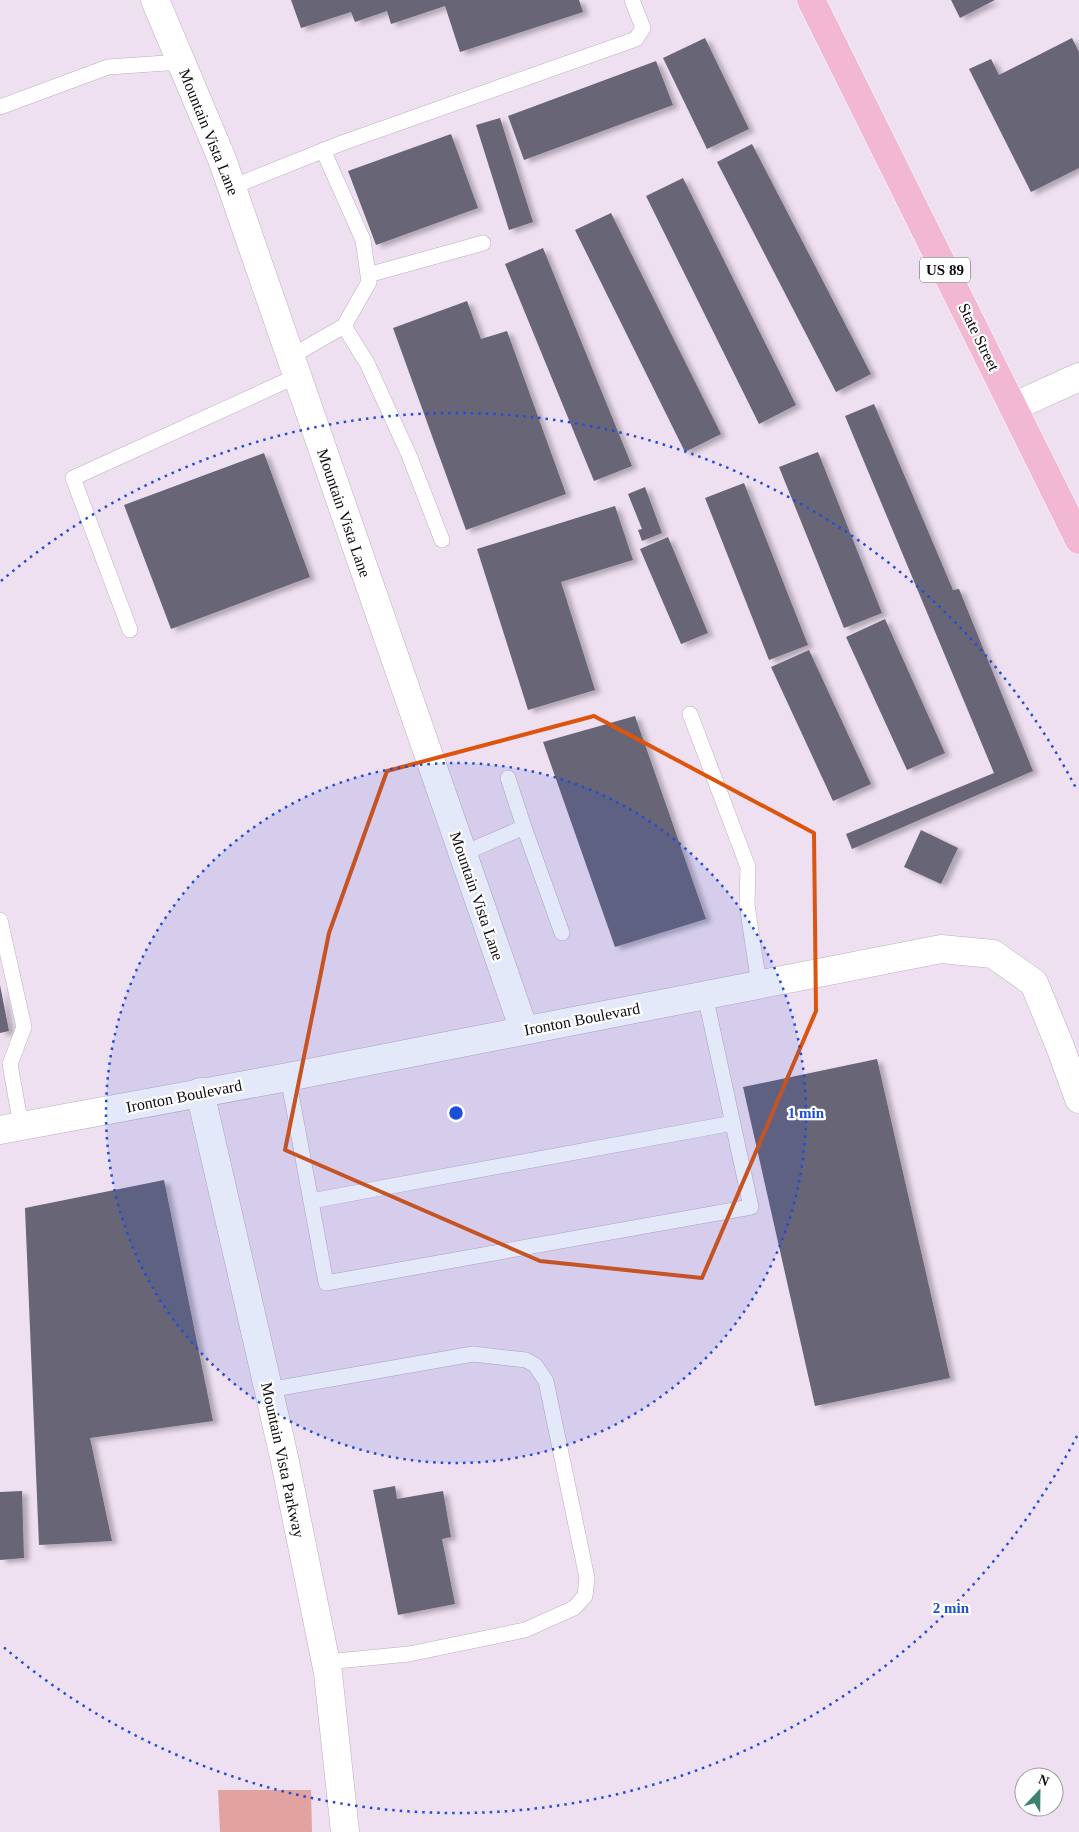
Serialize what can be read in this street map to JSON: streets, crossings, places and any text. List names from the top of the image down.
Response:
{
  "streets": {
    "main road": ["US 89", "State Street"],
    "street": ["Mountain Vista Lane", "Ironton Boulevard", "Mountain Vista Parkway"]
  },
  "crossings": [
    ["Mountain Vista Lane", "Ironton Boulevard"],
    ["Ironton Boulevard", "Mountain Vista Parkway"]
  ],
  "north": "top",
  "rings": ["1 min", "2 min"]
}
